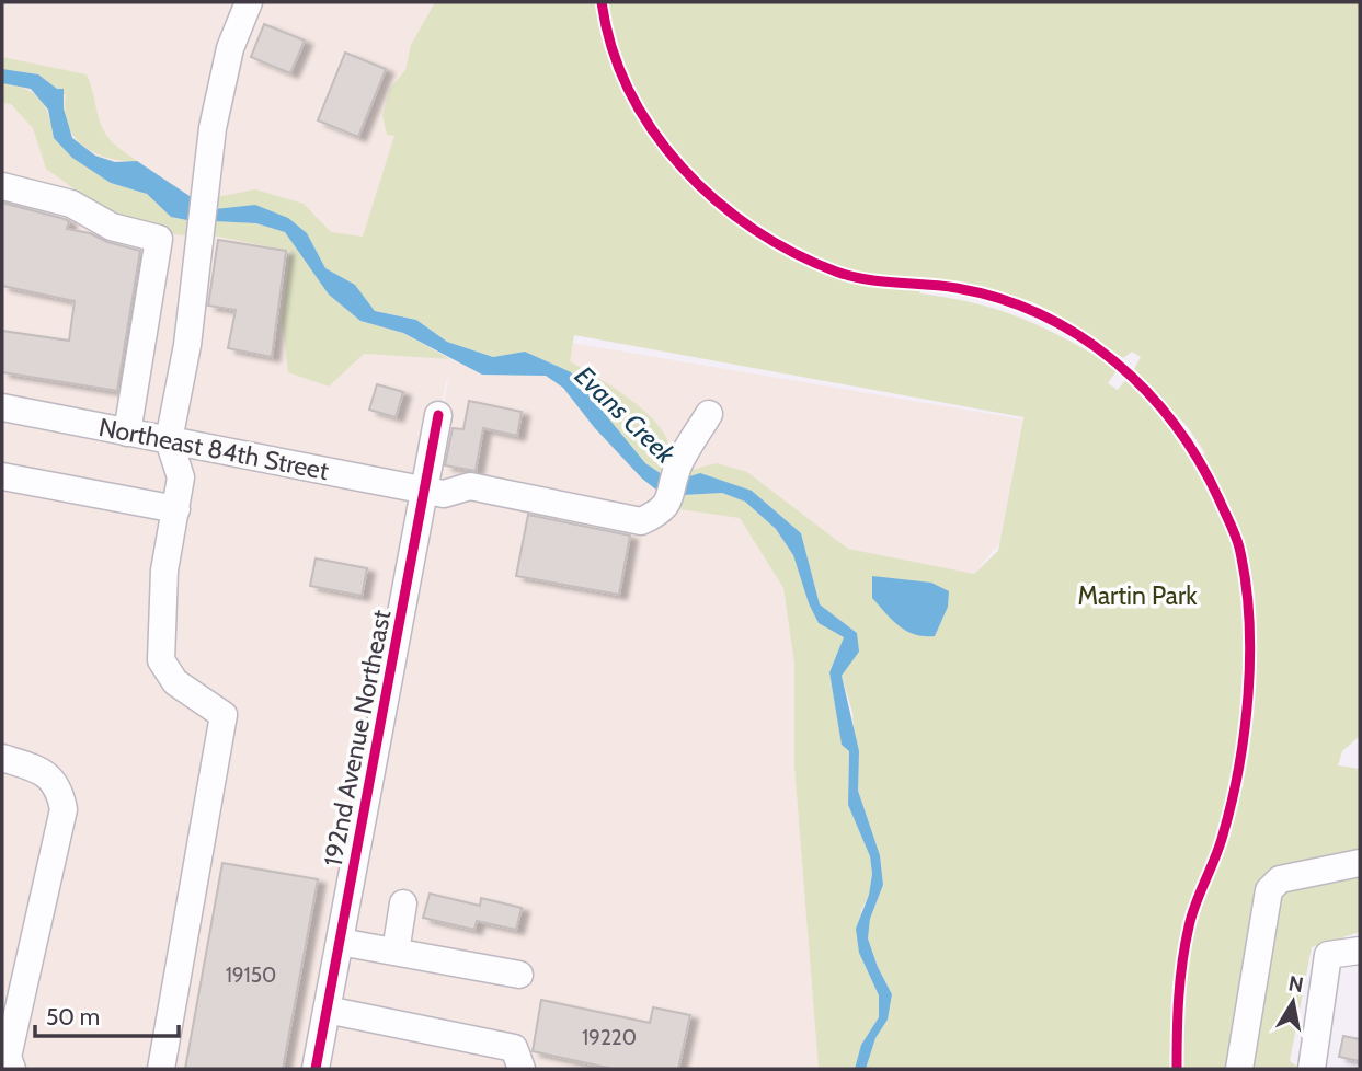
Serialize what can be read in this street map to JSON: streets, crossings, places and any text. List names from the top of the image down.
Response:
{
  "streets": {
    "street": ["Northeast 84th Street", "192nd Avenue Northeast"]
  },
  "crossings": [
    ["Northeast 84th Street", "192nd Avenue Northeast"]
  ],
  "water": ["Evans Creek"],
  "parks": ["Martin Park"],
  "house_numbers": ["19150", "19220"],
  "scale_bar": "50 m",
  "north": "top"
}
